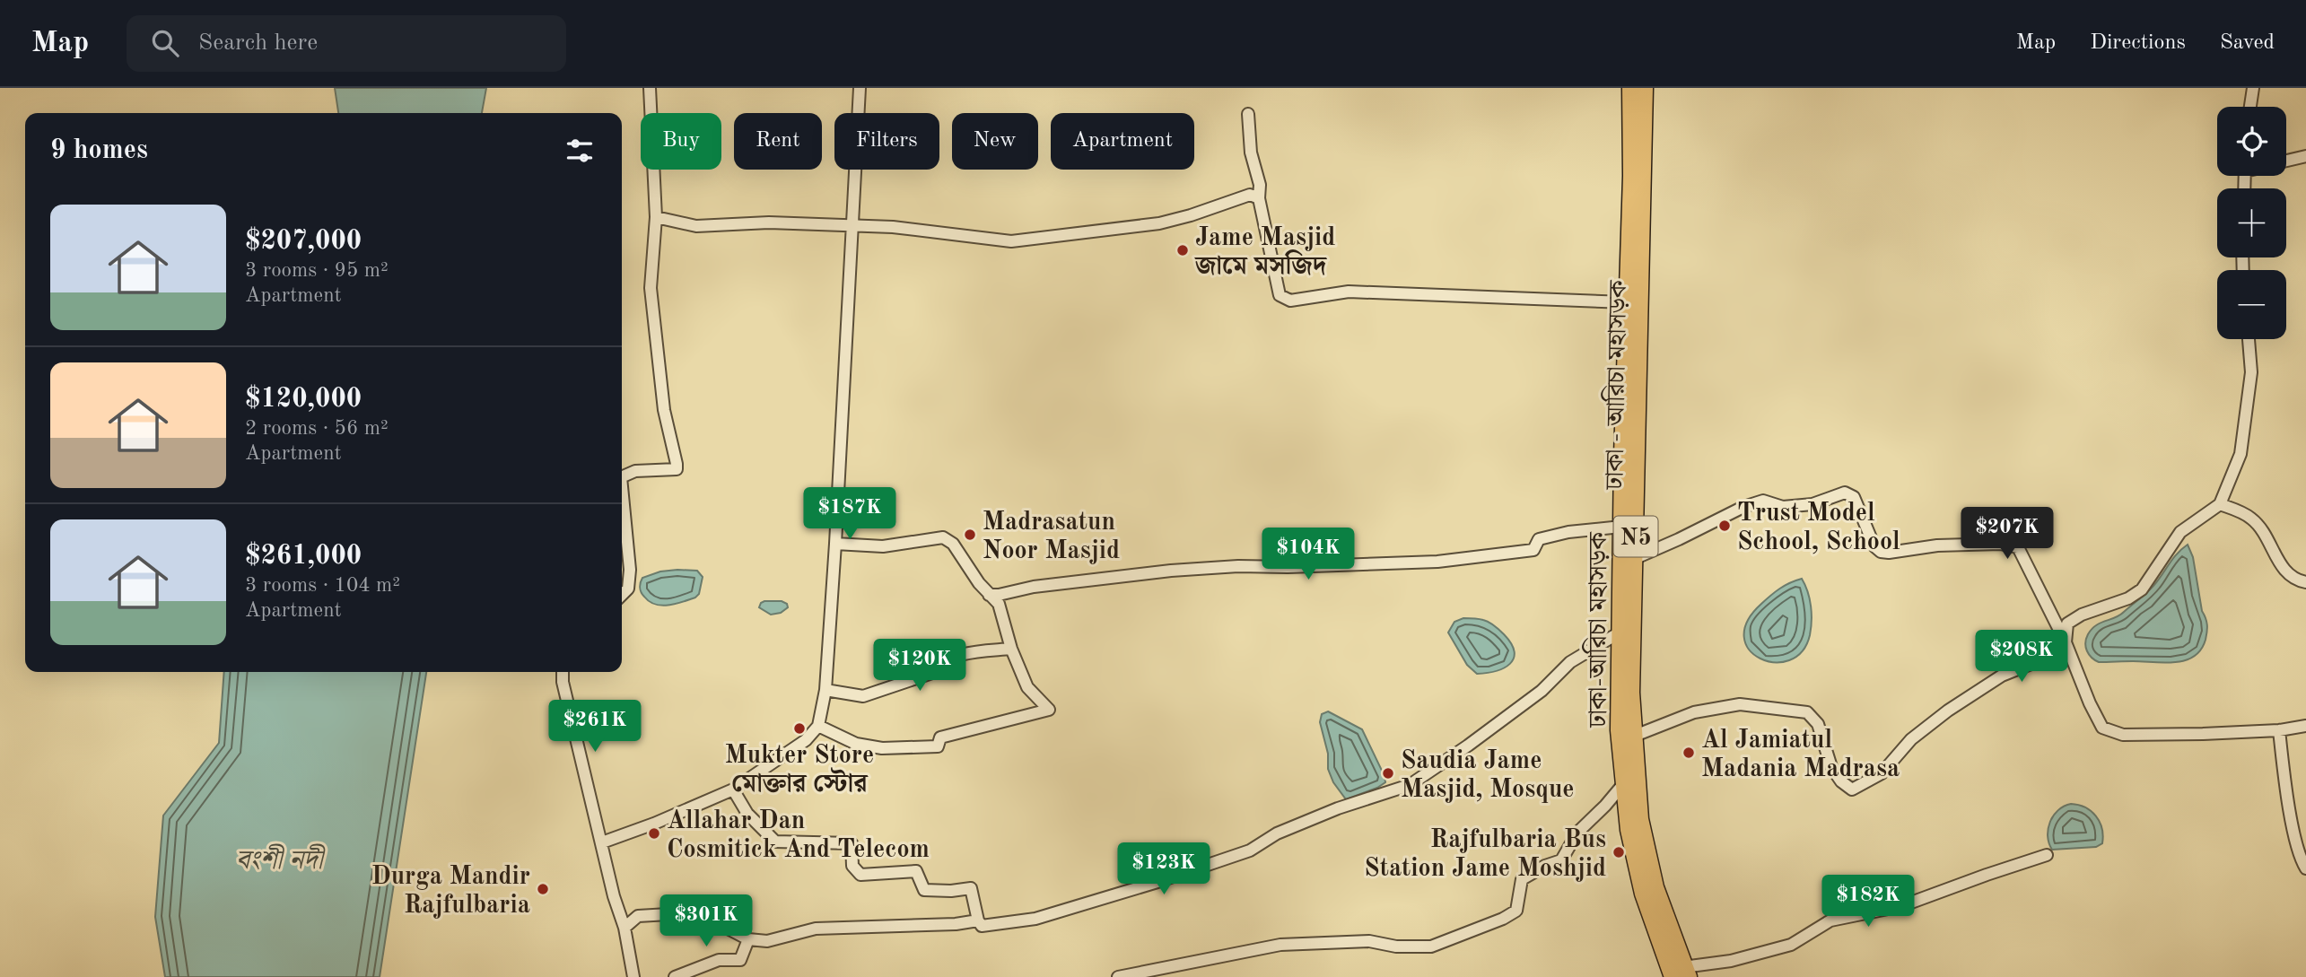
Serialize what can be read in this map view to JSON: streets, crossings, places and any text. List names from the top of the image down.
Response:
{
  "streets": {
    "highway": ["ঢাকা - আরিচা মহাসড়ক", "N5", "ঢাকা-আরিচা মহাসড়ক"]
  },
  "crossings": [
    ["ঢাকা - আরিচা মহাসড়ক", "ঢাকা-আরিচা মহাসড়ক"]
  ],
  "water": ["বংশী নদী"],
  "places": [
    "Jame Masjid জামে মসজিদ",
    "Trust Model School, School",
    "Madrasatun Noor Masjid",
    "Mukter Store মোক্তার স্টোর",
    "Al Jamiatul Madania Madrasa",
    "Saudia Jame Masjid, Mosque",
    "Allahar Dan Cosmitick And Telecom",
    "Rajfulbaria Bus Station Jame Moshjid",
    "Durga Mandir Rajfulbaria"
  ],
  "page": {
    "header": "Map",
    "search": "Search here",
    "nav": ["Map", "Directions", "Saved"],
    "map_buttons": ["+", "−"],
    "chip": [
      "Buy",
      "Rent",
      "Filters",
      "New",
      "Apartment"
    ],
    "heading": "9 homes",
    "list": [
      {
        "name": "$207,000",
        "note": "3 rooms · 95 m² · Apartment"
      },
      {
        "name": "$120,000",
        "note": "2 rooms · 56 m² · Apartment"
      },
      {
        "name": "$261,000",
        "note": "3 rooms · 104 m² · Apartment"
      }
    ],
    "price": [
      "$187K",
      "$207K",
      "$104K",
      "$208K",
      "$120K",
      "$261K",
      "$123K",
      "$182K",
      "$301K"
    ]
  }
}
